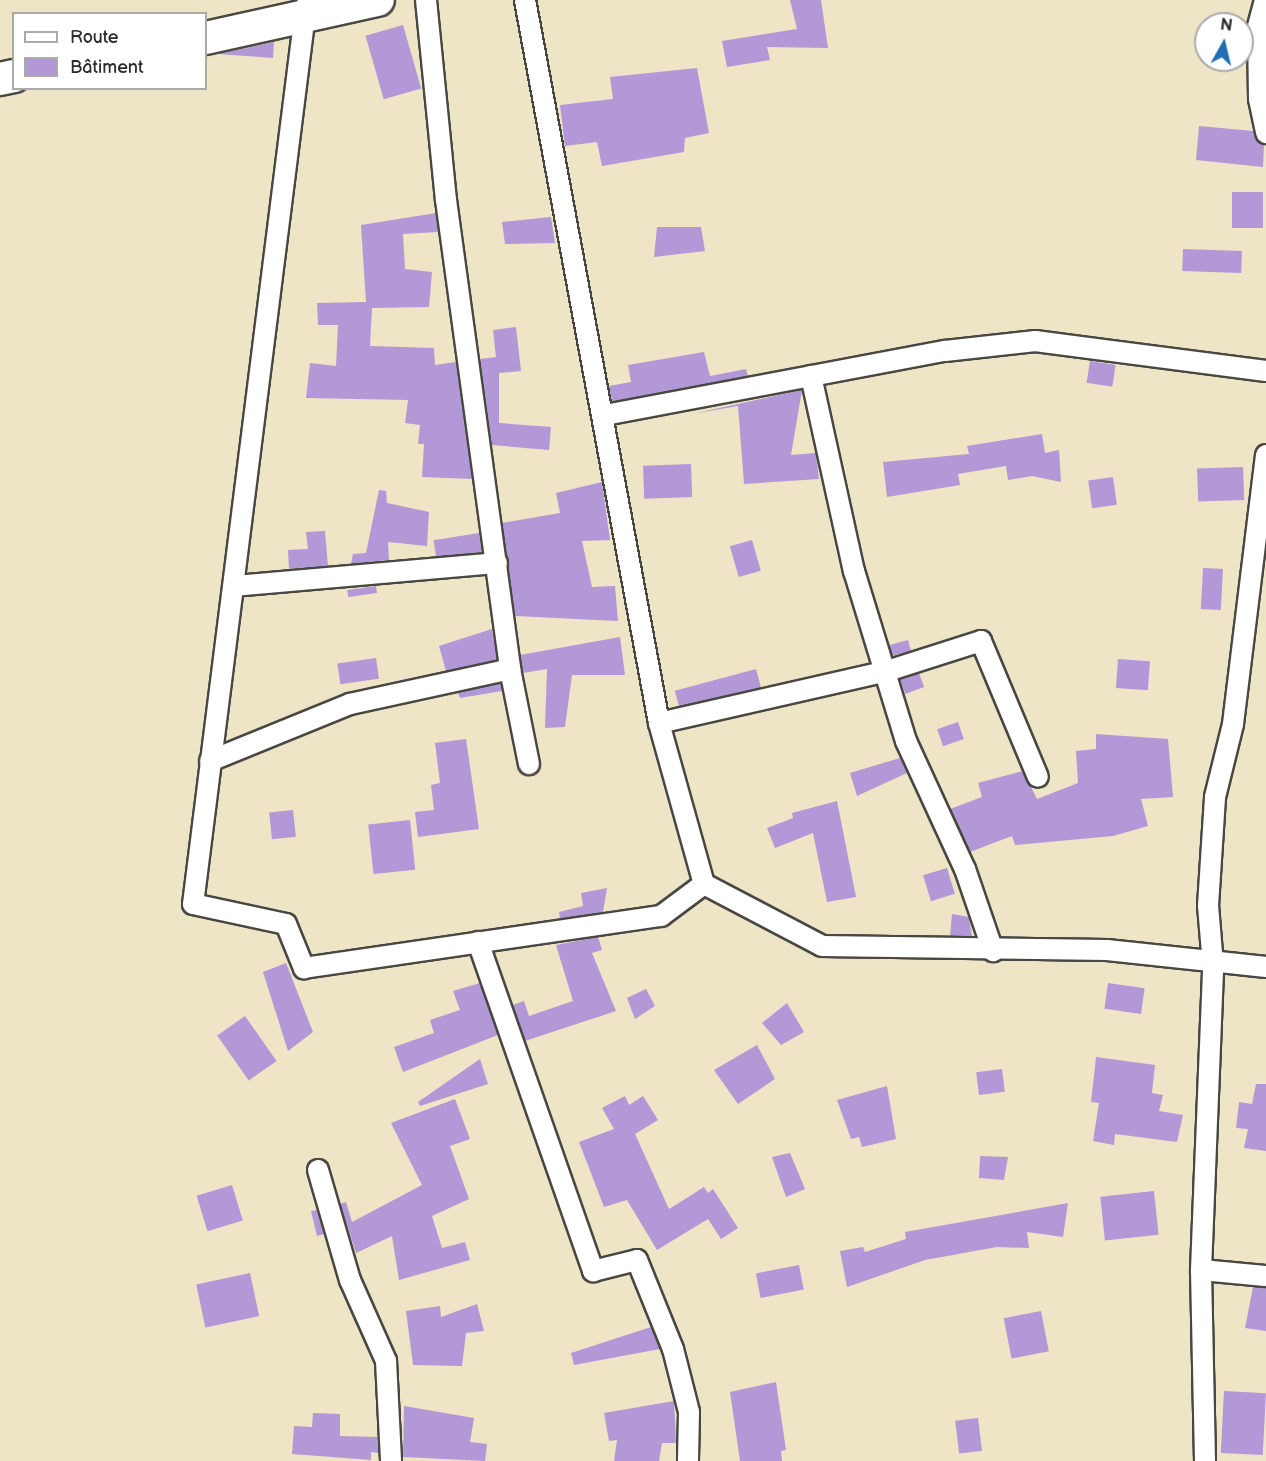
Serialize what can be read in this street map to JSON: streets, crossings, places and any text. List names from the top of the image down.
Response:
{
  "legend": ["Route", "Bâtiment"],
  "north": "top"
}
